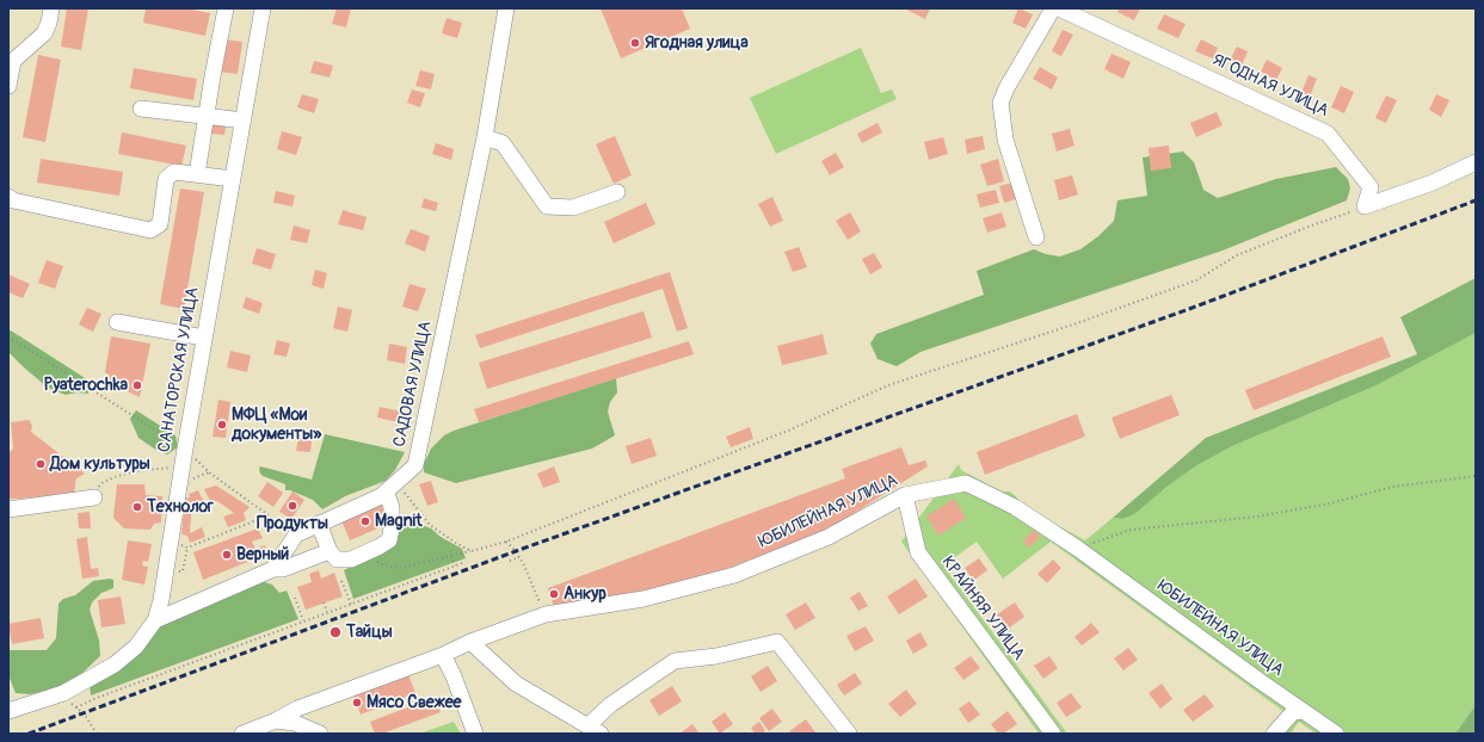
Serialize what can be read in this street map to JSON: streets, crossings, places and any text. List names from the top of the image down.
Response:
{
  "streets": {
    "street": [
      "ЯГОДНАЯ УЛИЦА",
      "САНАТОРСКАЯ УЛИЦА",
      "САДОВАЯ УЛИЦА",
      "ЮБИЛЕЙНАЯ УЛИЦА",
      "КРАЙНЯЯ УЛИЦА"
    ]
  },
  "crossings": [
    ["ЮБИЛЕЙНАЯ УЛИЦА", "КРАЙНЯЯ УЛИЦА"]
  ],
  "places": [
    "Ягодная улица",
    "Pyaterochka",
    "МФЦ «Мои документы»",
    "Дом культуры",
    "Продукты",
    "Технолог",
    "Magnit",
    "Верный",
    "Анкур",
    "Тайцы",
    "Мясо Свежее"
  ]
}
